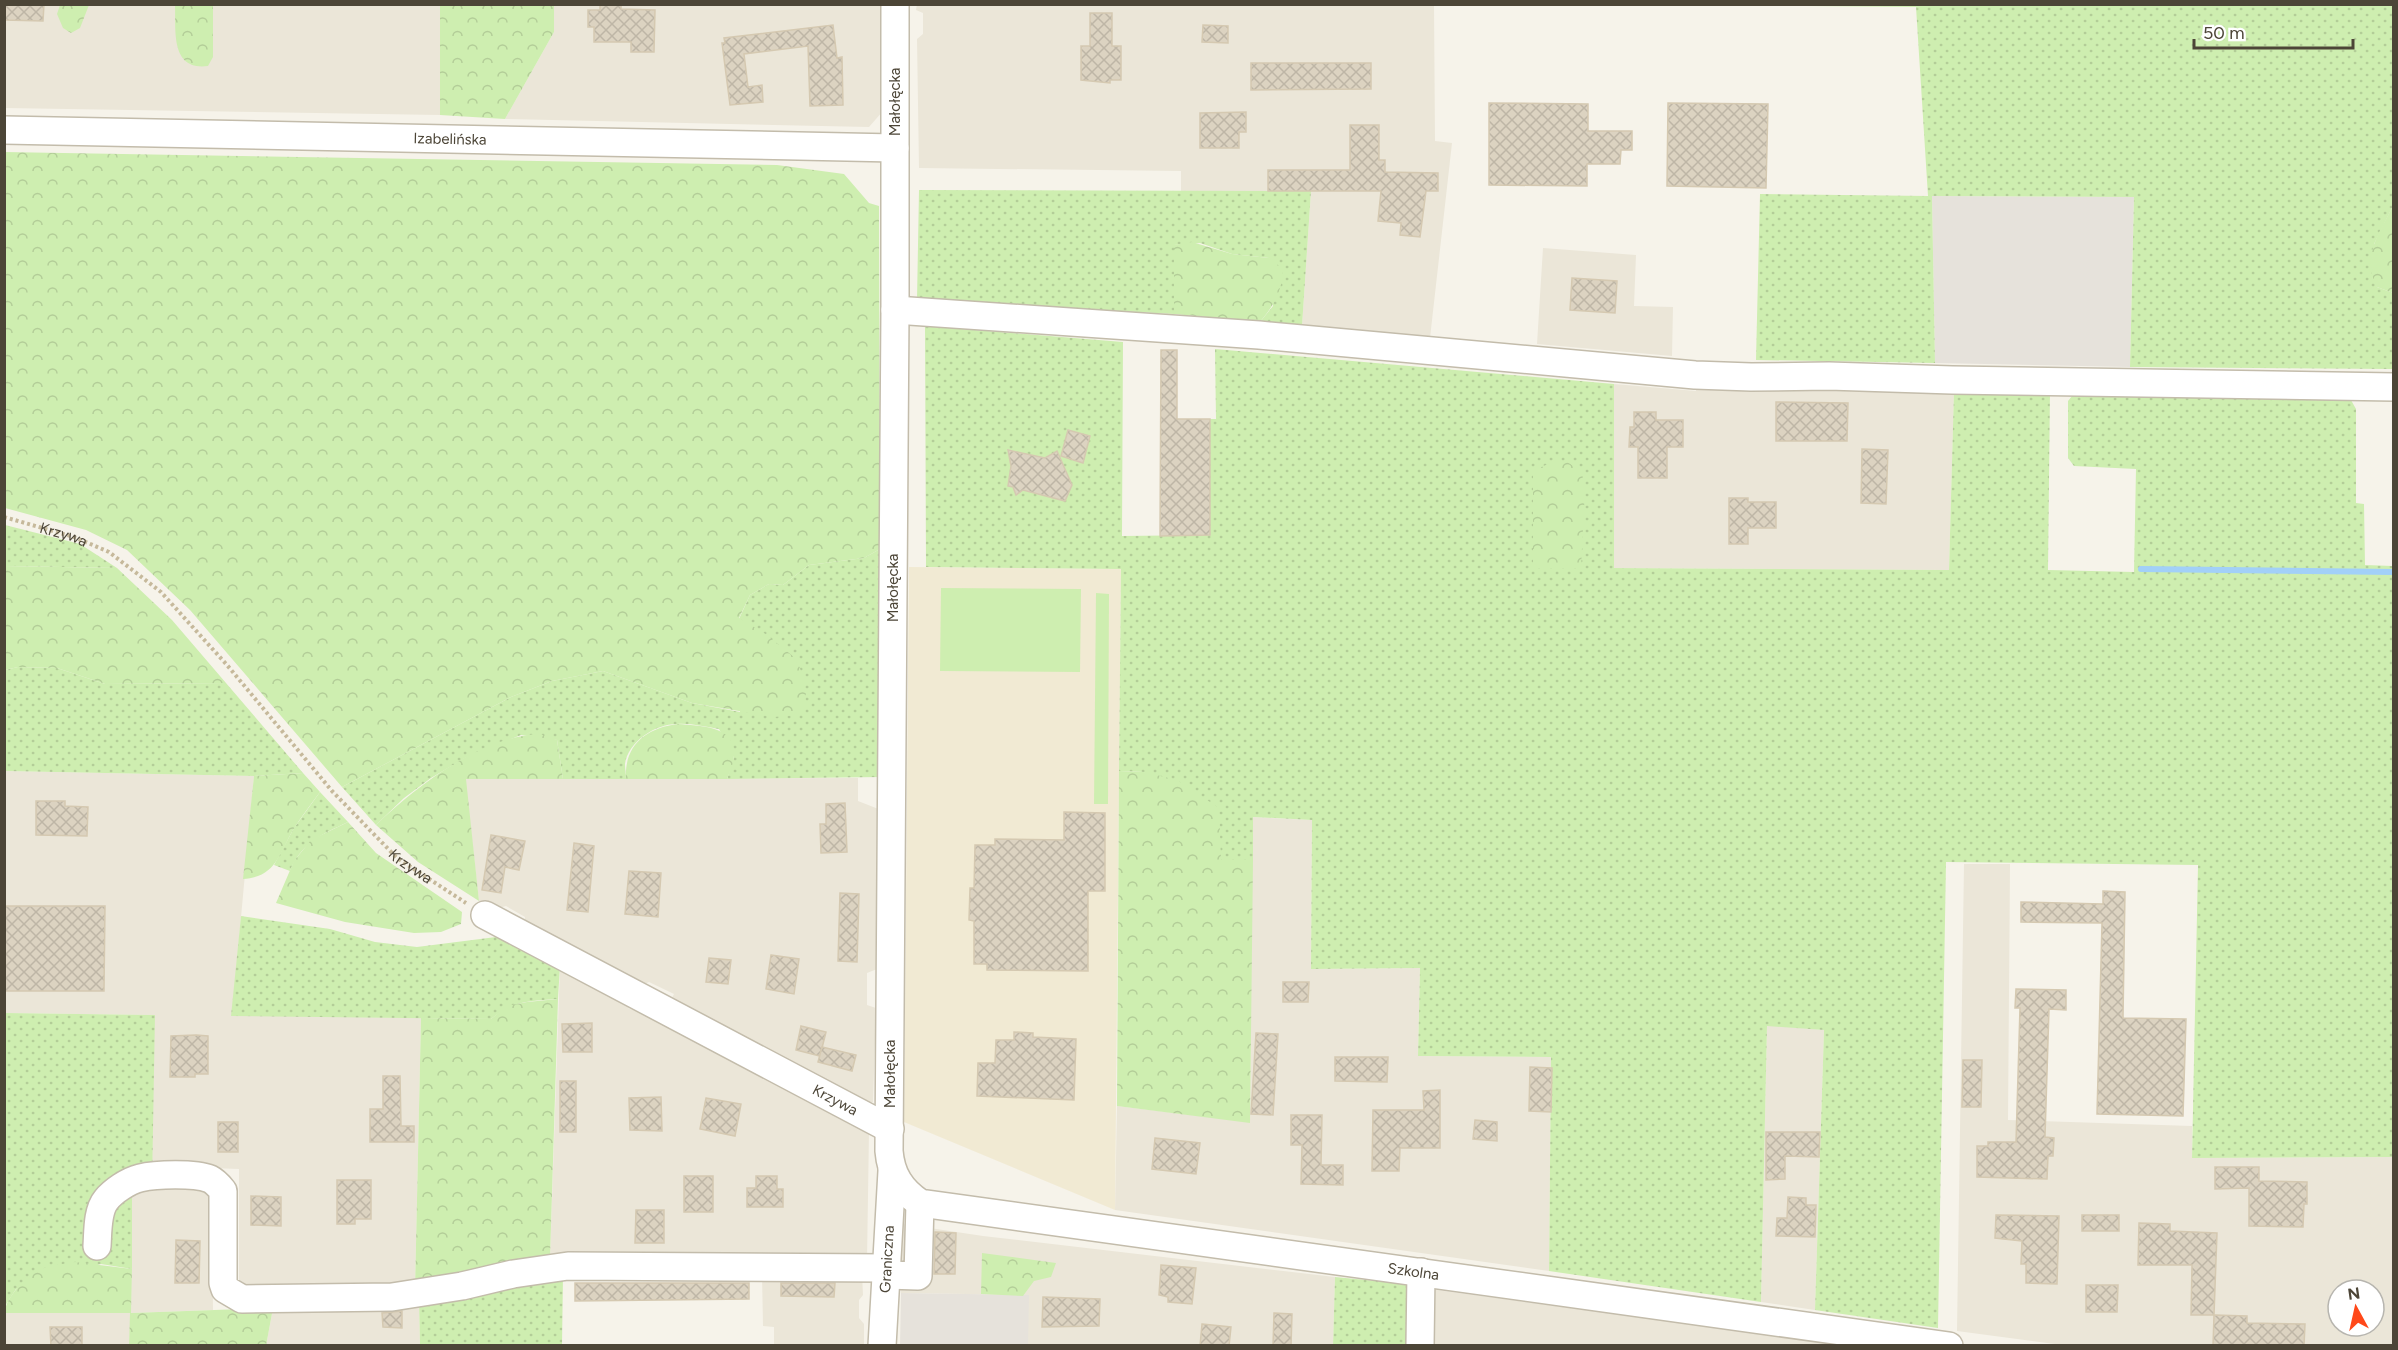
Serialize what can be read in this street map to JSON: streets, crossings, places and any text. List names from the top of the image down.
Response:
{
  "streets": {
    "street": [
      "Małołęcka",
      "Izabelińska",
      "Krzywa",
      "Graniczna",
      "Szkolna"
    ]
  },
  "crossings": [
    ["Małołęcka", "Izabelińska"],
    ["Małołęcka", "Krzywa"],
    ["Małołęcka", "Graniczna"]
  ],
  "scale_bar": "50 m",
  "north": "top"
}
